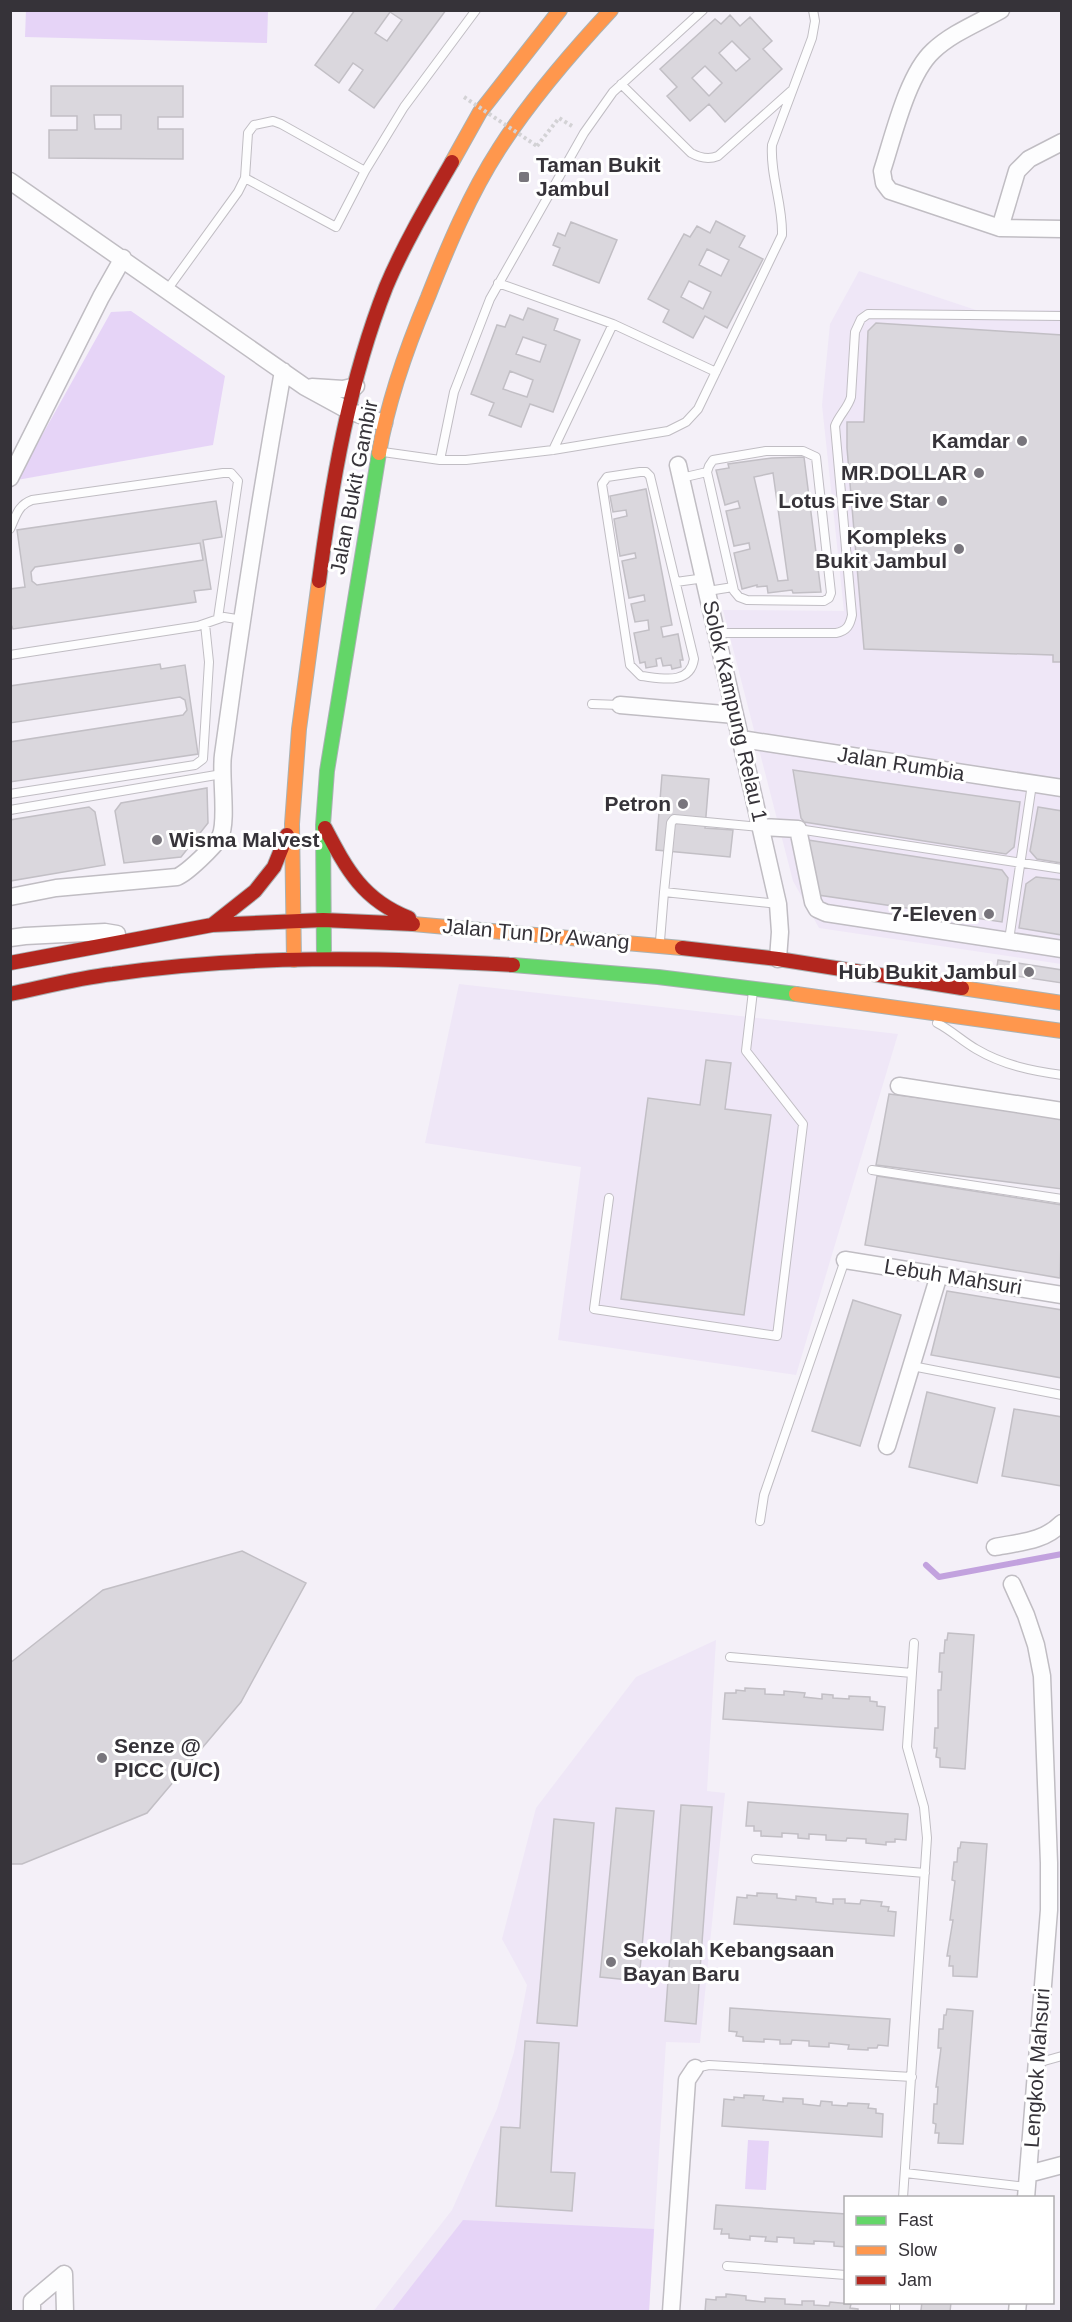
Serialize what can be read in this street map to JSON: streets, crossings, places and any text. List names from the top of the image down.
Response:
{
  "streets": {
    "main road": ["Jalan Bukit Gambir", "Jalan Tun Dr Awang"],
    "street": [
      "Solok Kampung Relau 1",
      "Jalan Rumbia",
      "Lebuh Mahsuri",
      "Lengkok Mahsuri"
    ]
  },
  "crossings": [
    ["Jalan Bukit Gambir", "Jalan Tun Dr Awang"],
    ["Solok Kampung Relau 1", "Jalan Rumbia"],
    ["Solok Kampung Relau 1", "Jalan Tun Dr Awang"]
  ],
  "places": {
    "transit": ["Taman Bukit Jambul"],
    "other": [
      "Kamdar",
      "MR.DOLLAR",
      "Lotus Five Star",
      "Kompleks Bukit Jambul",
      "Petron",
      "Wisma Malvest",
      "7-Eleven",
      "Hub Bukit Jambul",
      "Senze @ PICC (U/C)",
      "Sekolah Kebangsaan Bayan Baru"
    ]
  },
  "legend": ["Fast", "Slow", "Jam"]
}
